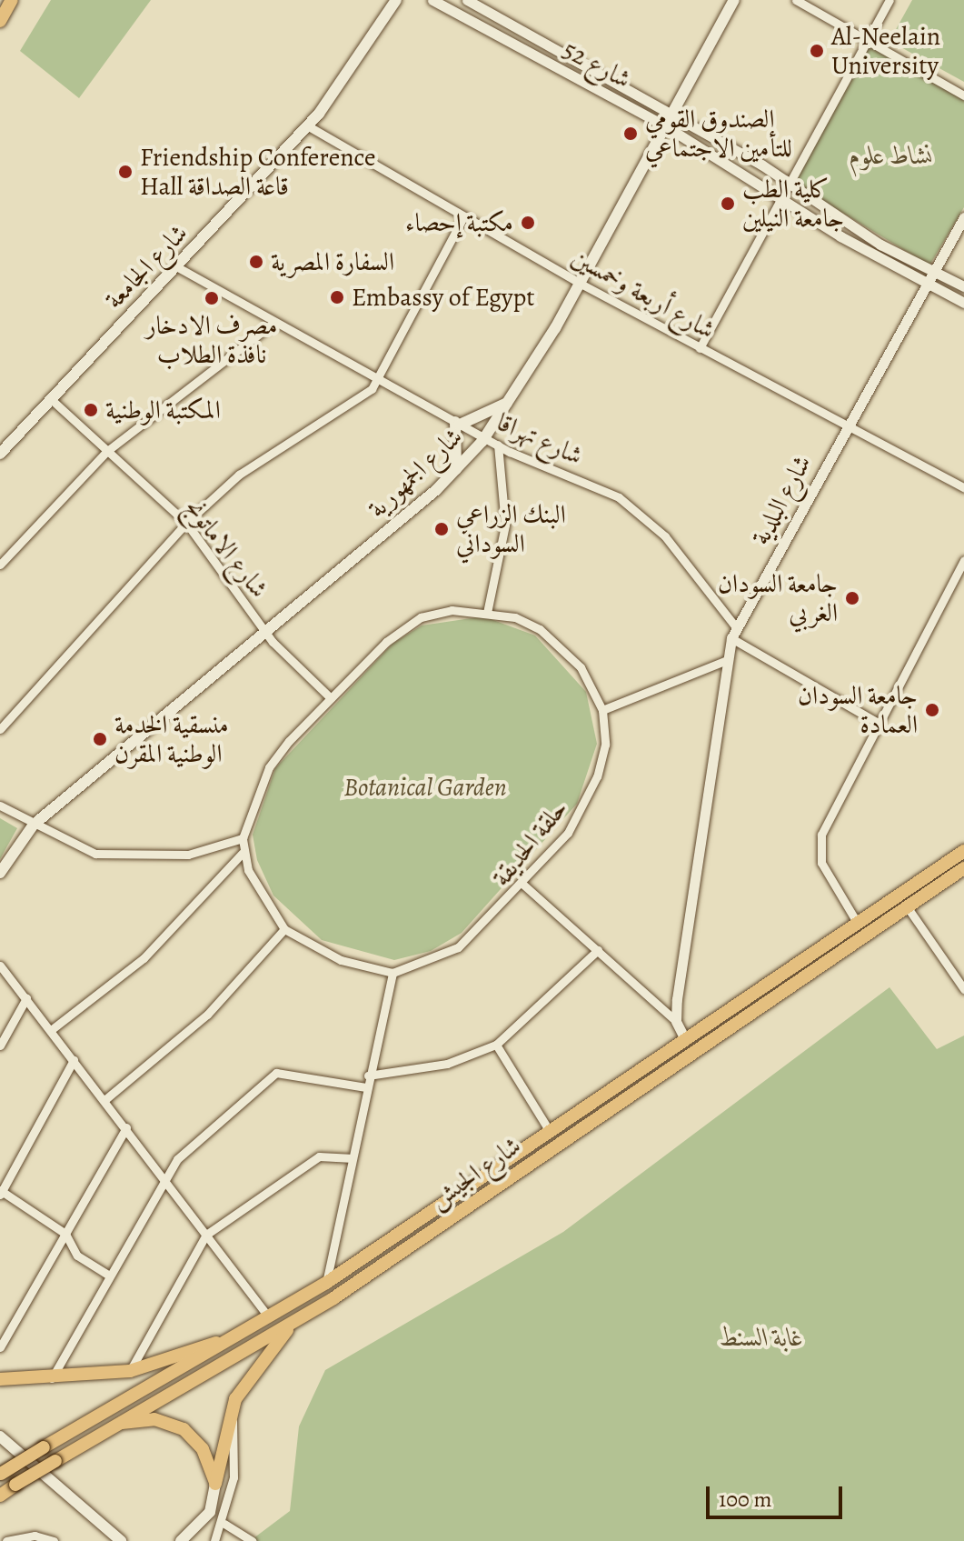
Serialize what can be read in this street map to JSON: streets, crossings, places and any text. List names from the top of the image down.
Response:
{
  "streets": {
    "main road": ["شارع الجامعة", "شارع الجمهورية", "شارع الجيش"],
    "street": [
      "شارع 52",
      "شارع أربعة وخمسين",
      "شارع تهراقا",
      "شارع البلدية",
      "شارع الاماتونج",
      "حلقة الحديقة"
    ]
  },
  "crossings": [
    ["شارع 52", "شارع الجمهورية"],
    ["شارع 52", "شارع البلدية"],
    ["شارع الجامعة", "شارع أربعة وخمسين"],
    ["شارع الجامعة", "شارع تهراقا"],
    ["شارع الجامعة", "شارع الاماتونج"],
    ["شارع أربعة وخمسين", "شارع الجمهورية"],
    ["شارع أربعة وخمسين", "شارع البلدية"],
    ["شارع تهراقا", "شارع الجمهورية"],
    ["شارع تهراقا", "شارع البلدية"],
    ["شارع الجمهورية", "شارع الاماتونج"],
    ["شارع الاماتونج", "حلقة الحديقة"]
  ],
  "parks": ["نشاط علوم", "Botanical Garden", "غابة السنط"],
  "places": [
    "Al-Neelain University",
    "الصندوق القومي للتأمين الاجتماعي",
    "Friendship Conference Hall قاعة الصداقة",
    "كلية الطب جامعة النيلين",
    "مكتبة إحصاء",
    "السفارة المصرية",
    "Embassy of Egypt",
    "مصرف الادخار نافذة الطلاب",
    "المكتبة الوطنية",
    "البنك الزراعي السوداني",
    "جامعة السودان الغربي",
    "جامعة السودان العمادة",
    "منسقية الخدمة الوطنية المقرن"
  ],
  "scale_bar": "100 m"
}
